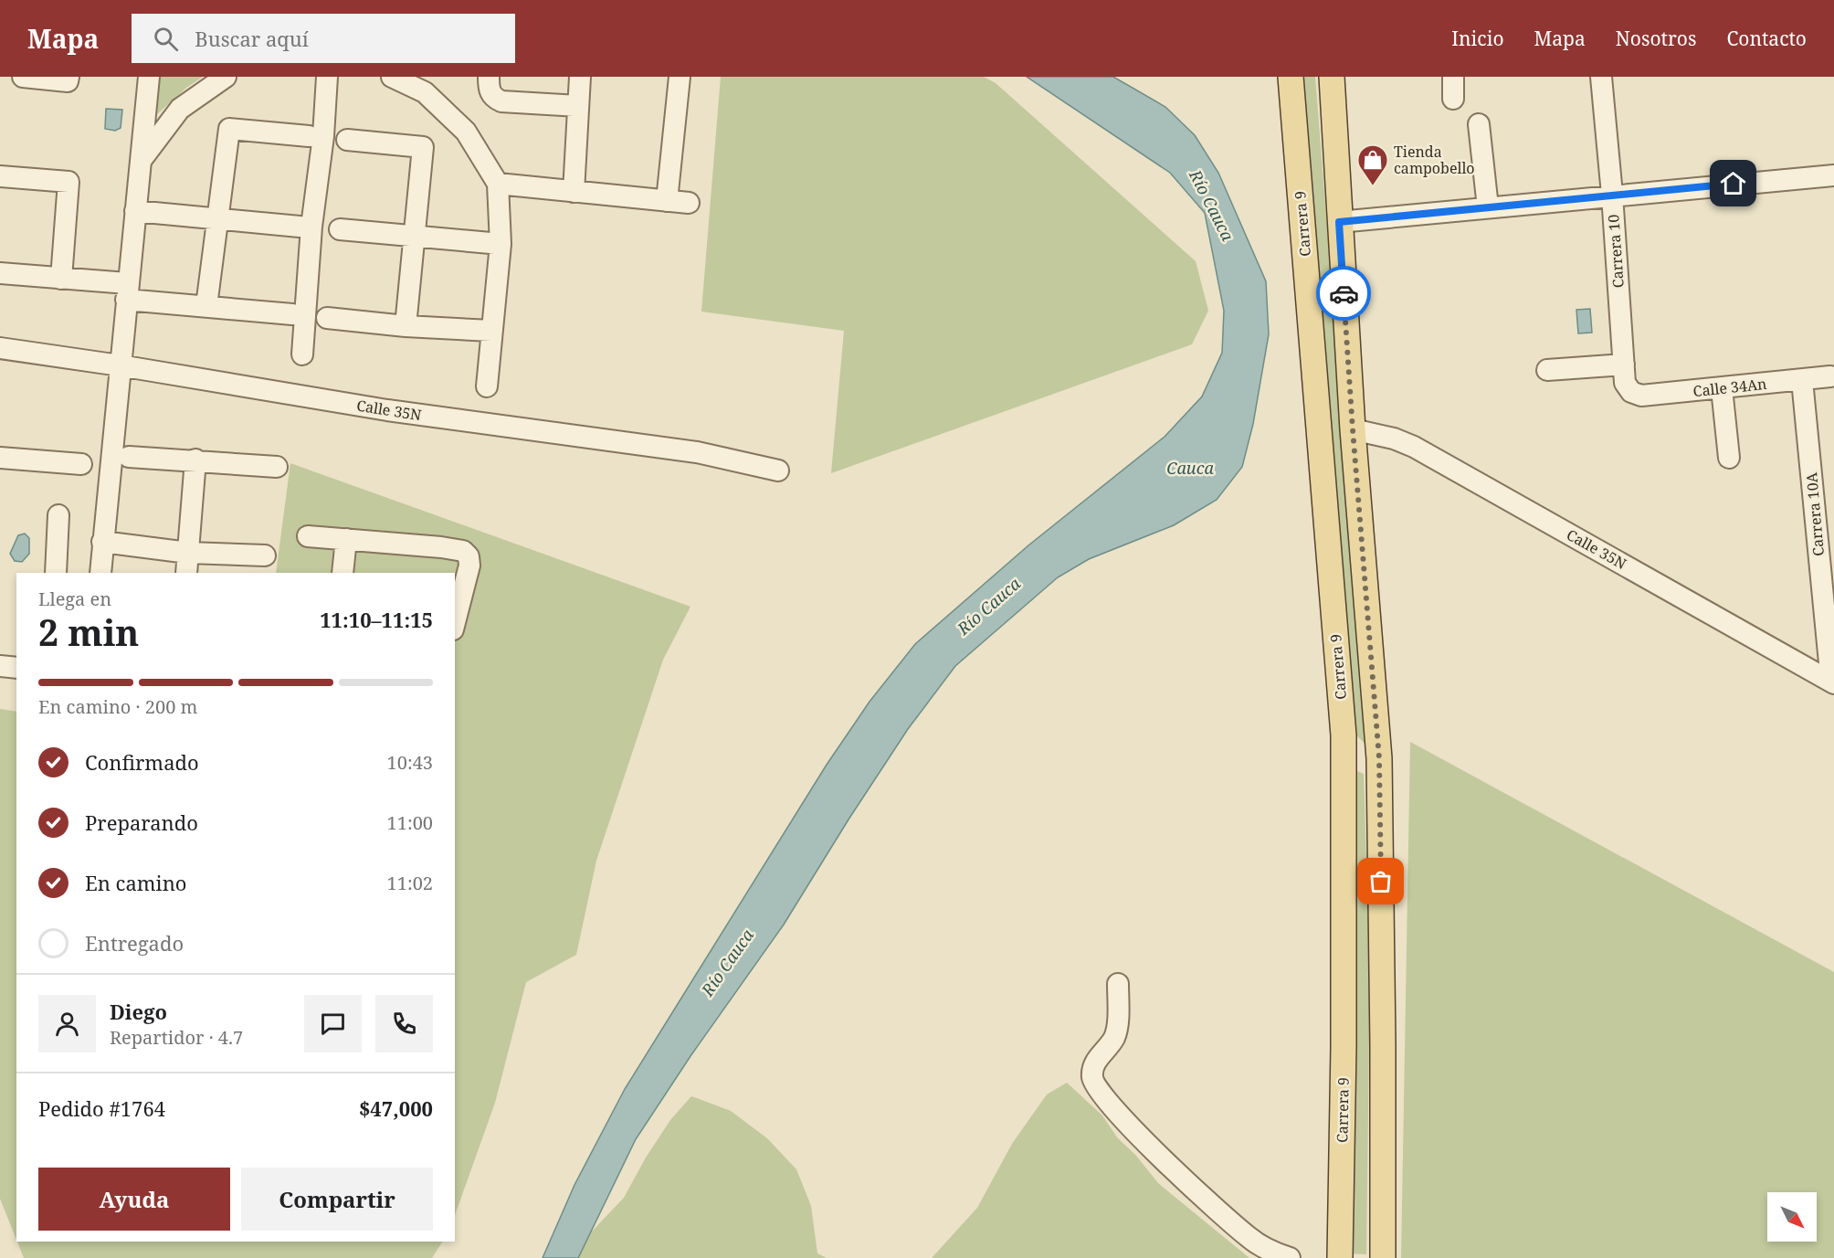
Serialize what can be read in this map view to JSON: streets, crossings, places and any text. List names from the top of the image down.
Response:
{
  "streets": {
    "main road": ["Carrera 9"],
    "street": [
      "Carrera 10",
      "Calle 34An",
      "Calle 35N",
      "Carrera 10A"
    ]
  },
  "crossings": [
    ["Carrera 10", "Calle 34An"],
    ["Calle 34An", "Carrera 10A"],
    ["Calle 35N", "Carrera 10A"]
  ],
  "water": ["Río Cauca", "Cauca"],
  "places": {
    "shop": ["Tienda campobello"]
  },
  "north": "bottom right",
  "page": {
    "header": "Mapa",
    "search": "Buscar aquí",
    "nav": [
      "Inicio",
      "Mapa",
      "Nosotros",
      "Contacto"
    ],
    "heading": ["2 min", "Llega en", "11:10–11:15"],
    "panel": [
      "Diego",
      "Repartidor · 4.7",
      "Pedido #1764",
      "$47,000"
    ],
    "bar": "En camino · 200 m",
    "list": [
      ["Confirmado", "10:43"],
      ["Preparando", "11:00"],
      ["En camino", "11:02"],
      "Entregado"
    ],
    "buttons": ["Ayuda", "Compartir"]
  }
}
